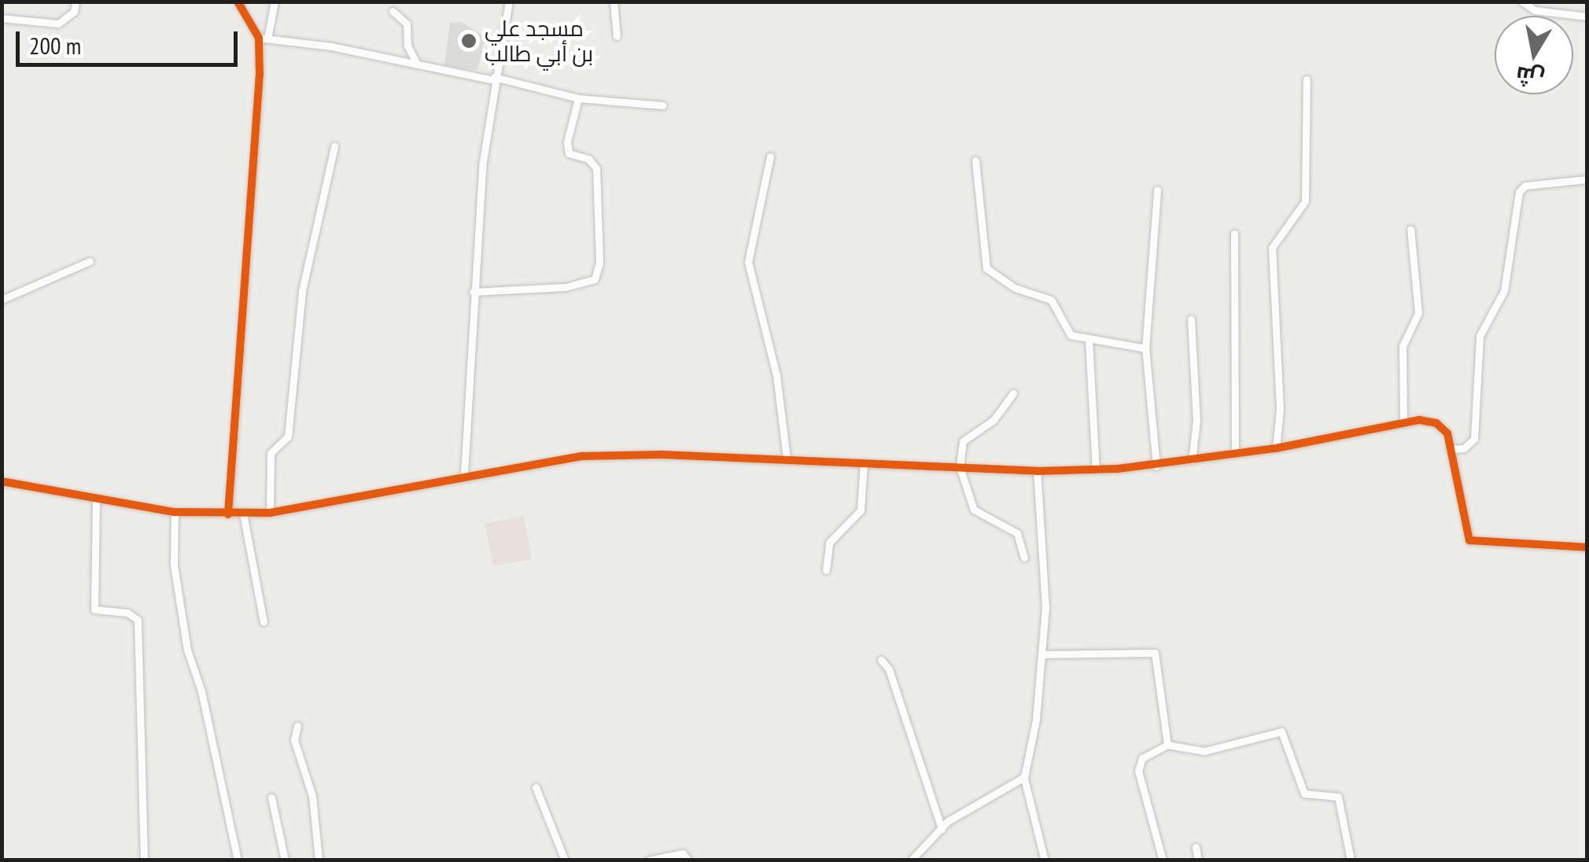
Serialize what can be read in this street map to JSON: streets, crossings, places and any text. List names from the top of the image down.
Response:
{
  "places": ["مسجد علي بن أبي طالب"],
  "scale_bar": "200 m",
  "north": "bottom"
}
